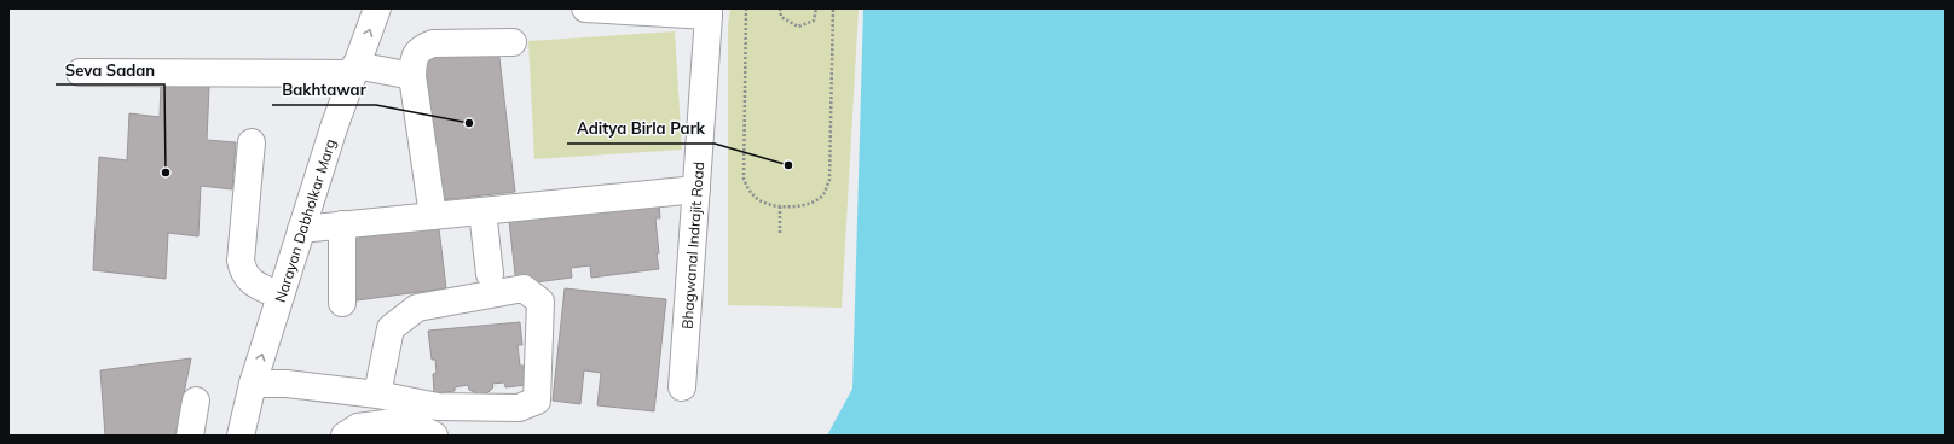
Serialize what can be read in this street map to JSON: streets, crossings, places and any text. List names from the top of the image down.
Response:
{
  "streets": {
    "street": ["Narayan Dabholkar Marg", "Bhagwanal Indrajit Road"]
  },
  "one_way": ["Narayan Dabholkar Marg"],
  "places": ["Bakhtawar", "Aditya Birla Park", "Seva Sadan"]
}
